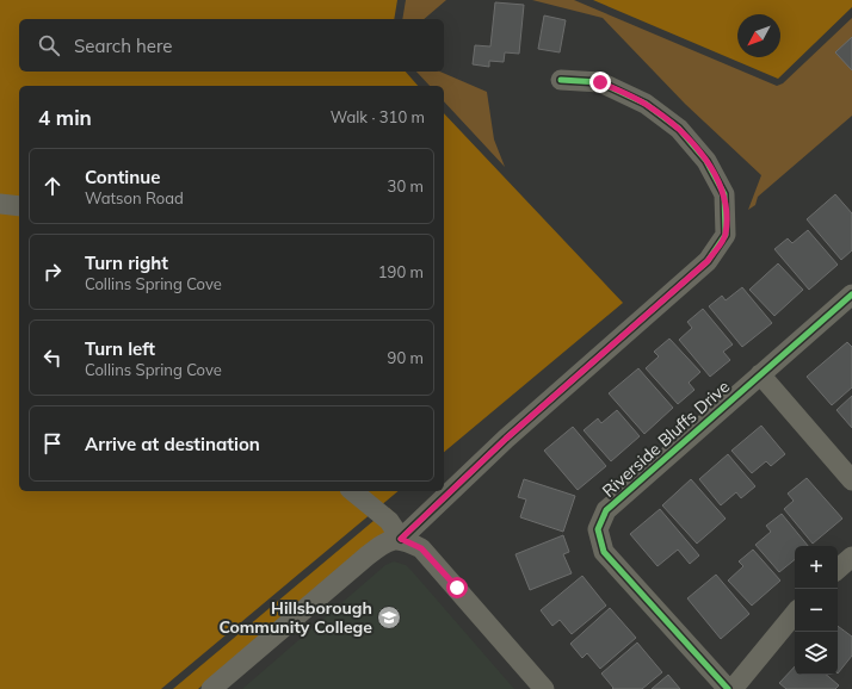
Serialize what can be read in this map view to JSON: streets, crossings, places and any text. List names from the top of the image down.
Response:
{
  "streets": {
    "street": ["Riverside Bluffs Drive"]
  },
  "places": {
    "school or university": ["Hillsborough Community College"]
  },
  "north": "bottom left",
  "page": {
    "search": "Search here",
    "heading": ["4 min", "Walk · 310 m"],
    "list": [
      ["Continue", "Watson Road", "30 m"],
      ["Turn right", "Collins Spring Cove", "190 m"],
      ["Turn left", "Collins Spring Cove", "90 m"],
      "Arrive at destination"
    ],
    "map_buttons": ["+", "−"]
  }
}
